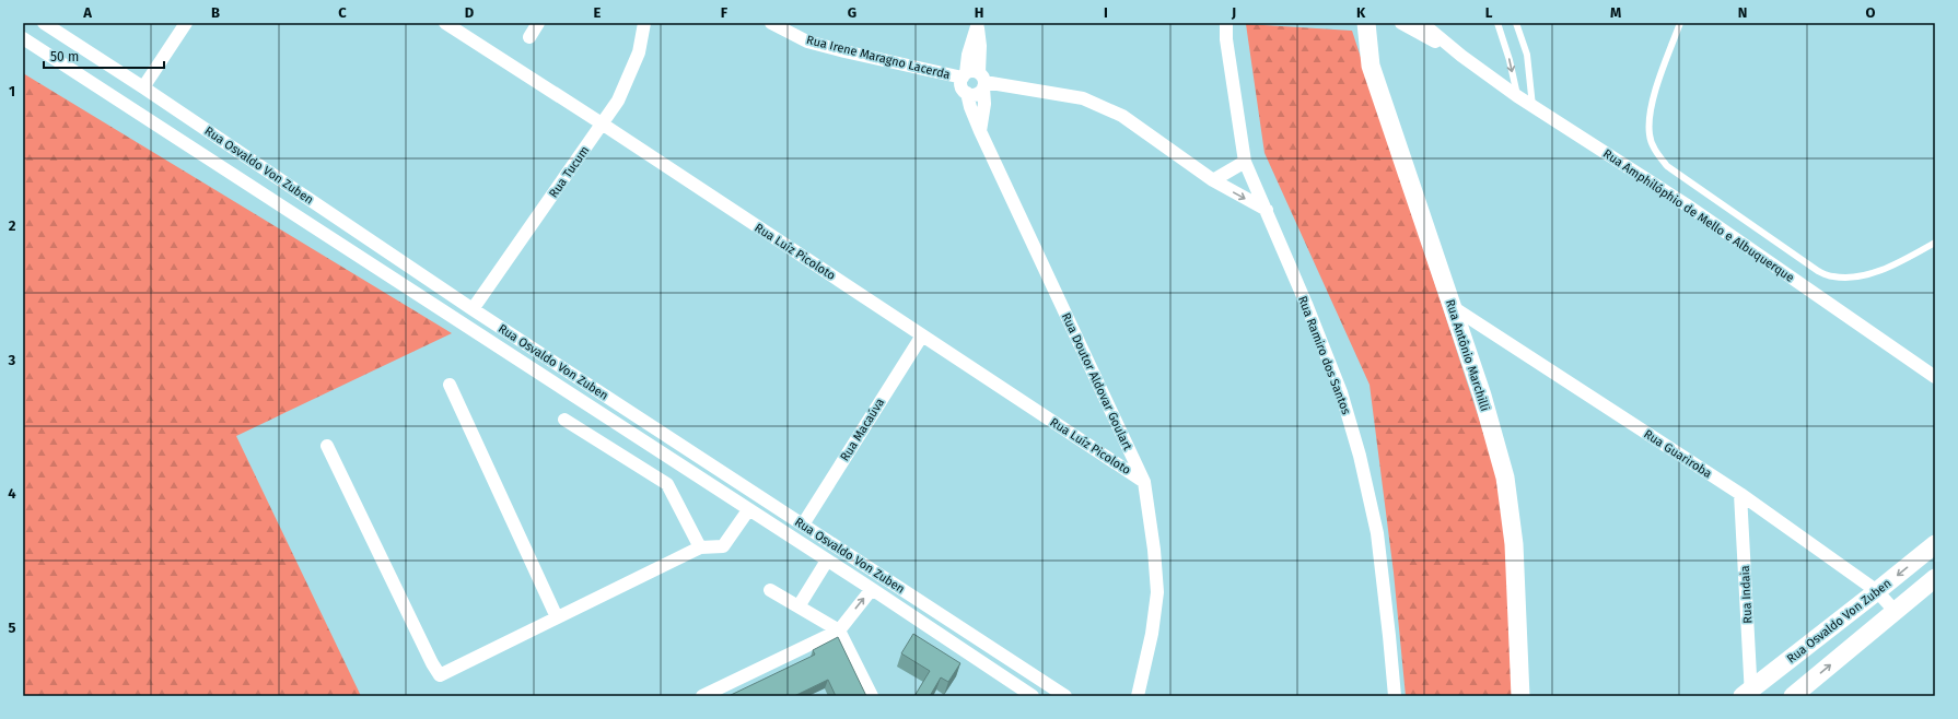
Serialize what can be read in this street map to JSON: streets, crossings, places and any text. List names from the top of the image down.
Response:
{
  "streets": {
    "street": [
      "Rua Irene Maragno Lacerda",
      "Rua Osvaldo Von Zuben",
      "Rua Tucum",
      "Rua Amphilóphio de Mello e Albuquerque",
      "Rua Luíz Picoloto",
      "Rua Ramiro dos Santos",
      "Rua Antônio Marchilli",
      "Rua Doutor Aldovar Goulart",
      "Rua Macaúva",
      "Rua Guariroba",
      "Rua Indaia"
    ]
  },
  "crossings": [
    ["Rua Irene Maragno Lacerda", "Rua Ramiro dos Santos"],
    ["Rua Irene Maragno Lacerda", "Rua Doutor Aldovar Goulart"],
    ["Rua Osvaldo Von Zuben", "Rua Tucum"],
    ["Rua Osvaldo Von Zuben", "Rua Macaúva"],
    ["Rua Osvaldo Von Zuben", "Rua Guariroba"],
    ["Rua Osvaldo Von Zuben", "Rua Indaia"],
    ["Rua Tucum", "Rua Luíz Picoloto"],
    ["Rua Luíz Picoloto", "Rua Doutor Aldovar Goulart"],
    ["Rua Luíz Picoloto", "Rua Macaúva"],
    ["Rua Antônio Marchilli", "Rua Guariroba"],
    ["Rua Guariroba", "Rua Indaia"]
  ],
  "scale_bar": "50 m",
  "grid": {
    "columns": [
      "A",
      "B",
      "C",
      "D",
      "E",
      "F",
      "G",
      "H",
      "I",
      "J",
      "K",
      "L",
      "M",
      "N",
      "O"
    ],
    "rows": [
      "1",
      "2",
      "3",
      "4",
      "5"
    ]
  }
}
